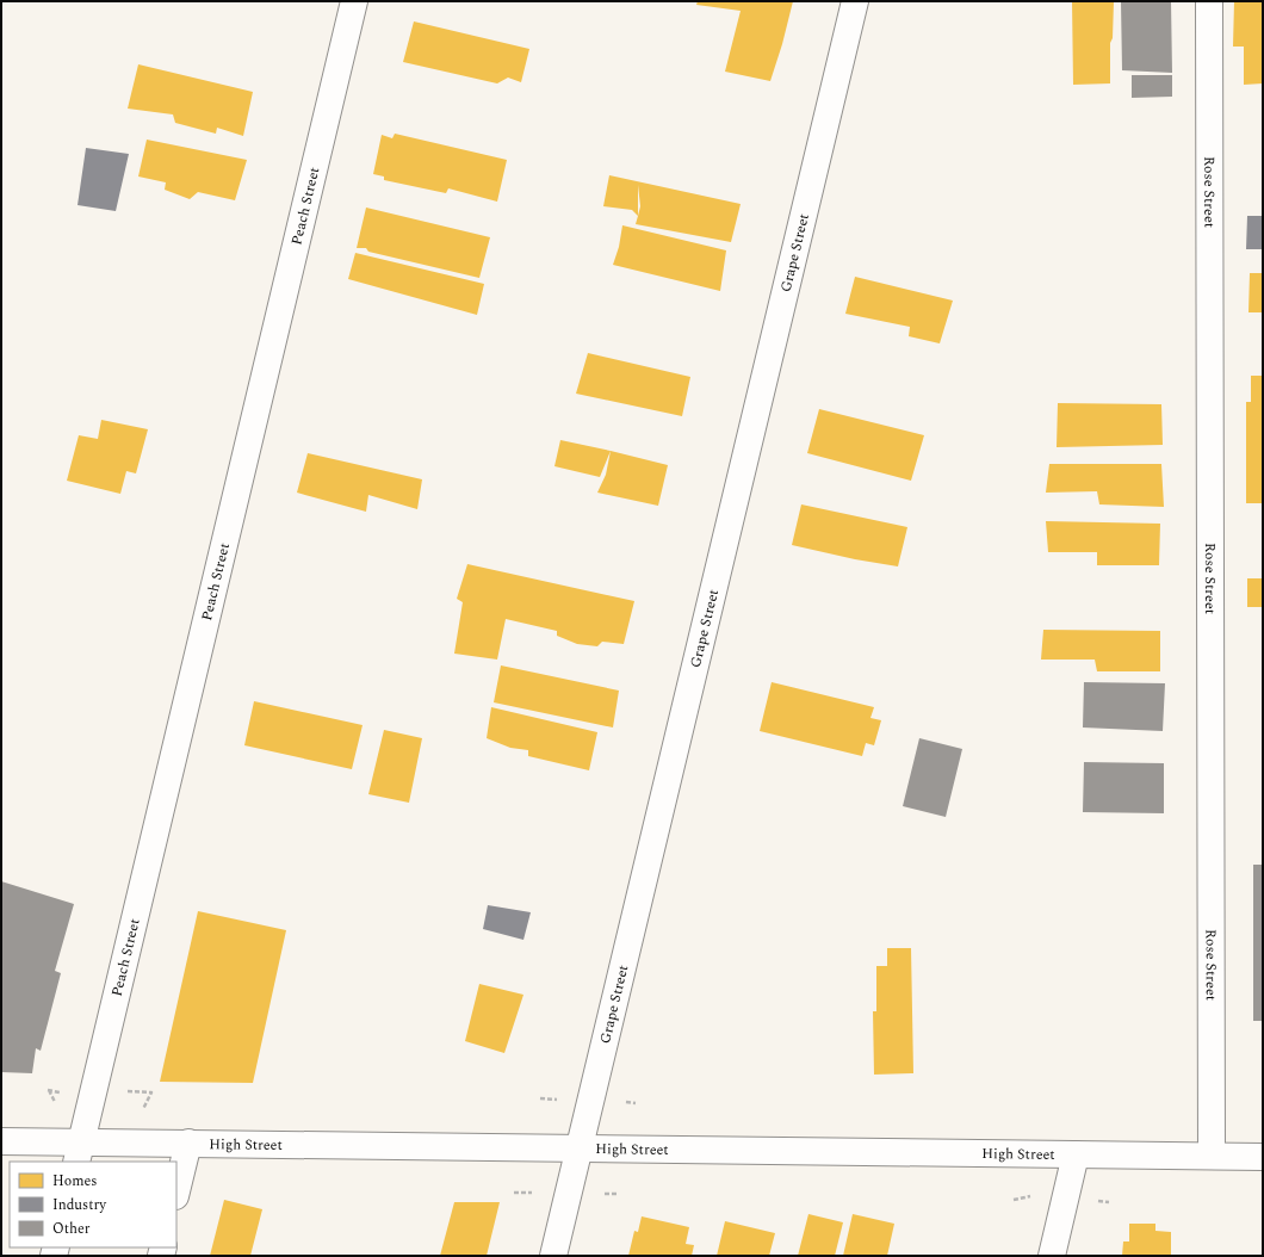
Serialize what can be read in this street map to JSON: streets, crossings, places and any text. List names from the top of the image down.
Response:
{
  "streets": {
    "street": [
      "Rose Street",
      "Peach Street",
      "Grape Street",
      "High Street"
    ]
  },
  "crossings": [
    ["Rose Street", "High Street"],
    ["Peach Street", "High Street"],
    ["Grape Street", "High Street"]
  ],
  "legend": ["Homes", "Industry", "Other"]
}
